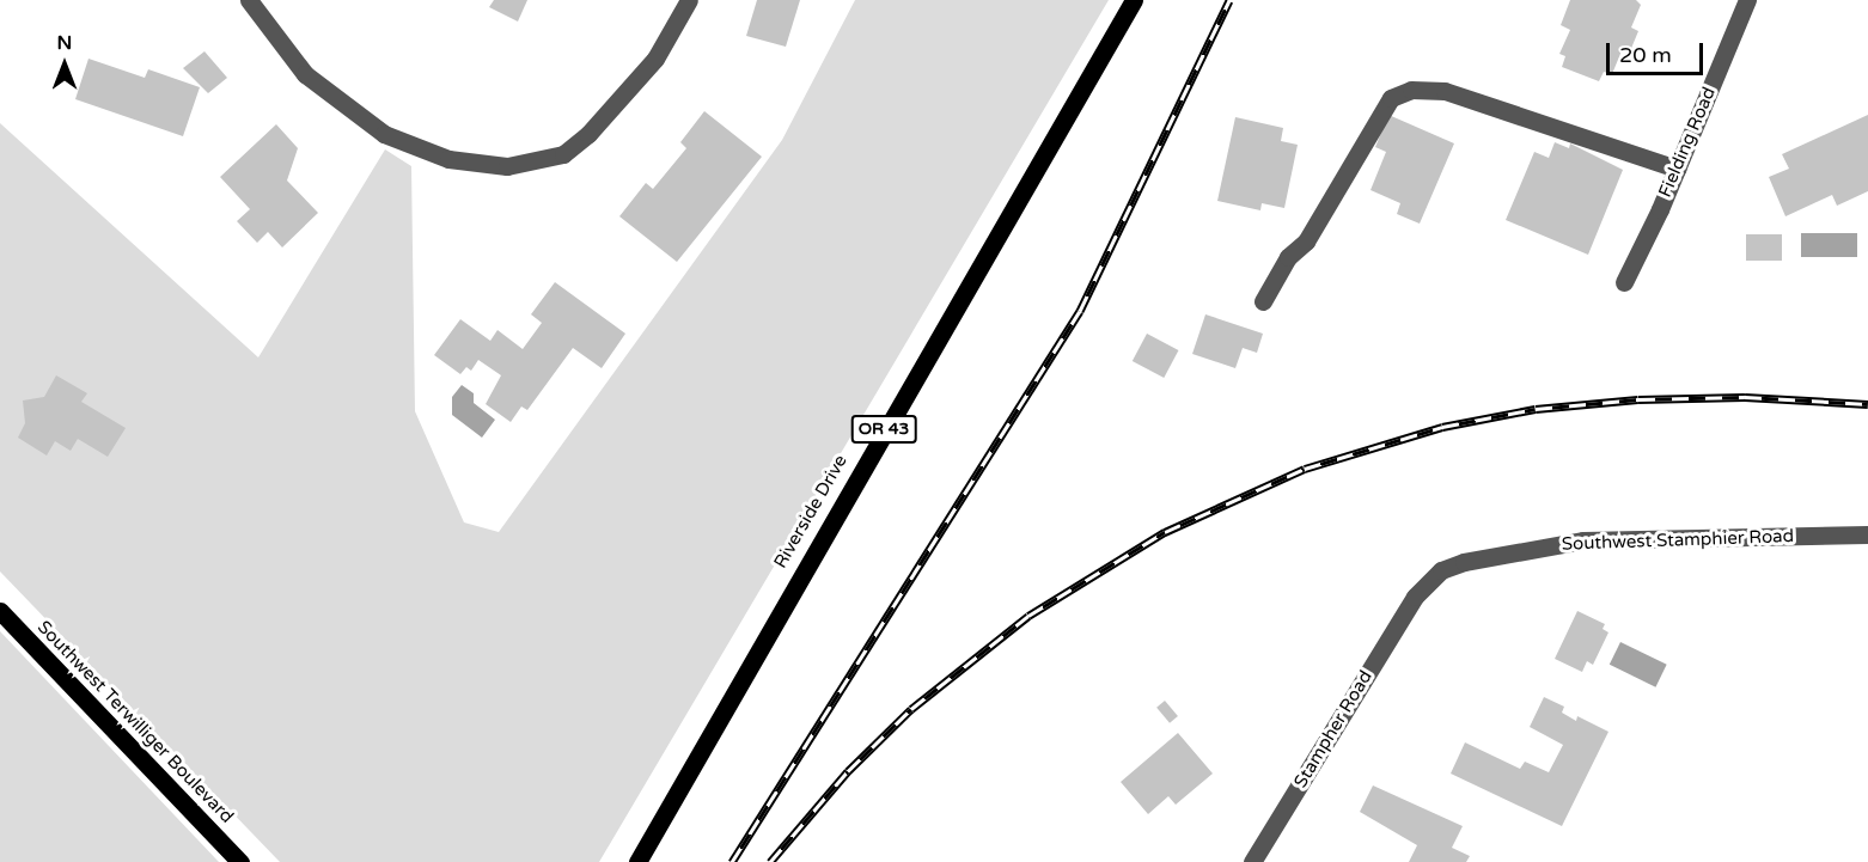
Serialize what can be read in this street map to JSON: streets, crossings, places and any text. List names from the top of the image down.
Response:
{
  "streets": {
    "main road": ["OR 43", "Riverside Drive", "Southwest Terwilliger Boulevard"],
    "street": ["Fielding Road", "Southwest Stamphier Road", "Stampher Road"]
  },
  "crossings": [
    ["Southwest Stamphier Road", "Stampher Road"]
  ],
  "scale_bar": "20 m",
  "north": "top"
}
